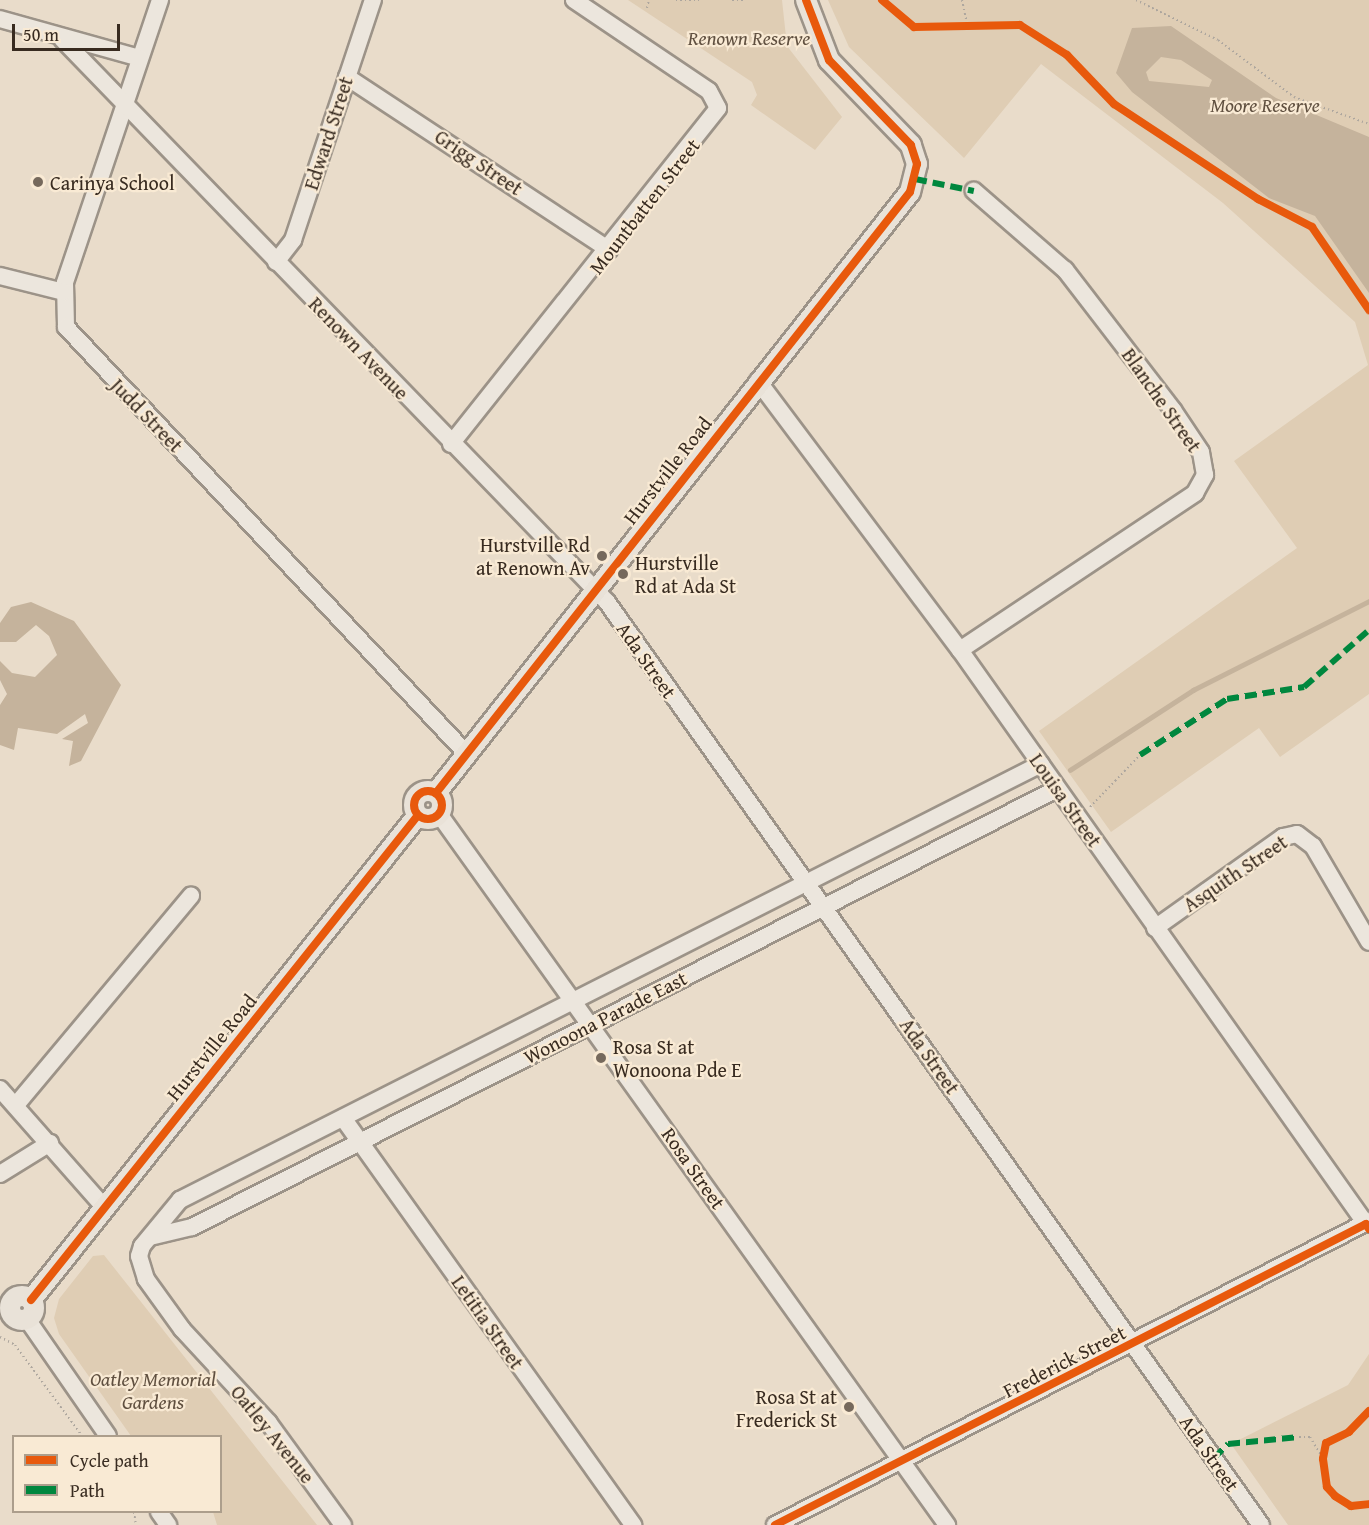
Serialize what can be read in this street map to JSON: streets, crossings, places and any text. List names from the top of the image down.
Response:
{
  "streets": {
    "main road": ["Hurstville Road"],
    "street": [
      "Edward Street",
      "Grigg Street",
      "Mountbatten Street",
      "Renown Avenue",
      "Blanche Street",
      "Judd Street",
      "Ada Street",
      "Louisa Street",
      "Asquith Street",
      "Wonoona Parade East",
      "Rosa Street",
      "Letitia Street",
      "Frederick Street",
      "Oatley Avenue"
    ]
  },
  "crossings": [
    ["Edward Street", "Grigg Street"],
    ["Edward Street", "Renown Avenue"],
    ["Grigg Street", "Mountbatten Street"],
    ["Mountbatten Street", "Renown Avenue"],
    ["Renown Avenue", "Judd Street"],
    ["Renown Avenue", "Hurstville Road"],
    ["Renown Avenue", "Ada Street"],
    ["Blanche Street", "Louisa Street"],
    ["Judd Street", "Hurstville Road"],
    ["Hurstville Road", "Ada Street"],
    ["Hurstville Road", "Louisa Street"],
    ["Hurstville Road", "Rosa Street"],
    ["Ada Street", "Wonoona Parade East"],
    ["Ada Street", "Frederick Street"],
    ["Louisa Street", "Asquith Street"],
    ["Louisa Street", "Wonoona Parade East"],
    ["Louisa Street", "Frederick Street"],
    ["Wonoona Parade East", "Rosa Street"],
    ["Wonoona Parade East", "Letitia Street"],
    ["Wonoona Parade East", "Oatley Avenue"],
    ["Rosa Street", "Frederick Street"]
  ],
  "parks": ["Renown Reserve", "Moore Reserve", "Oatley Memorial Gardens"],
  "places": [
    "Carinya School",
    "Hurstville Rd at Renown Av",
    "Hurstville Rd at Ada St",
    "Rosa St at Wonoona Pde E",
    "Rosa St at Frederick St"
  ],
  "legend": ["Cycle path", "Path"],
  "scale_bar": "50 m"
}
